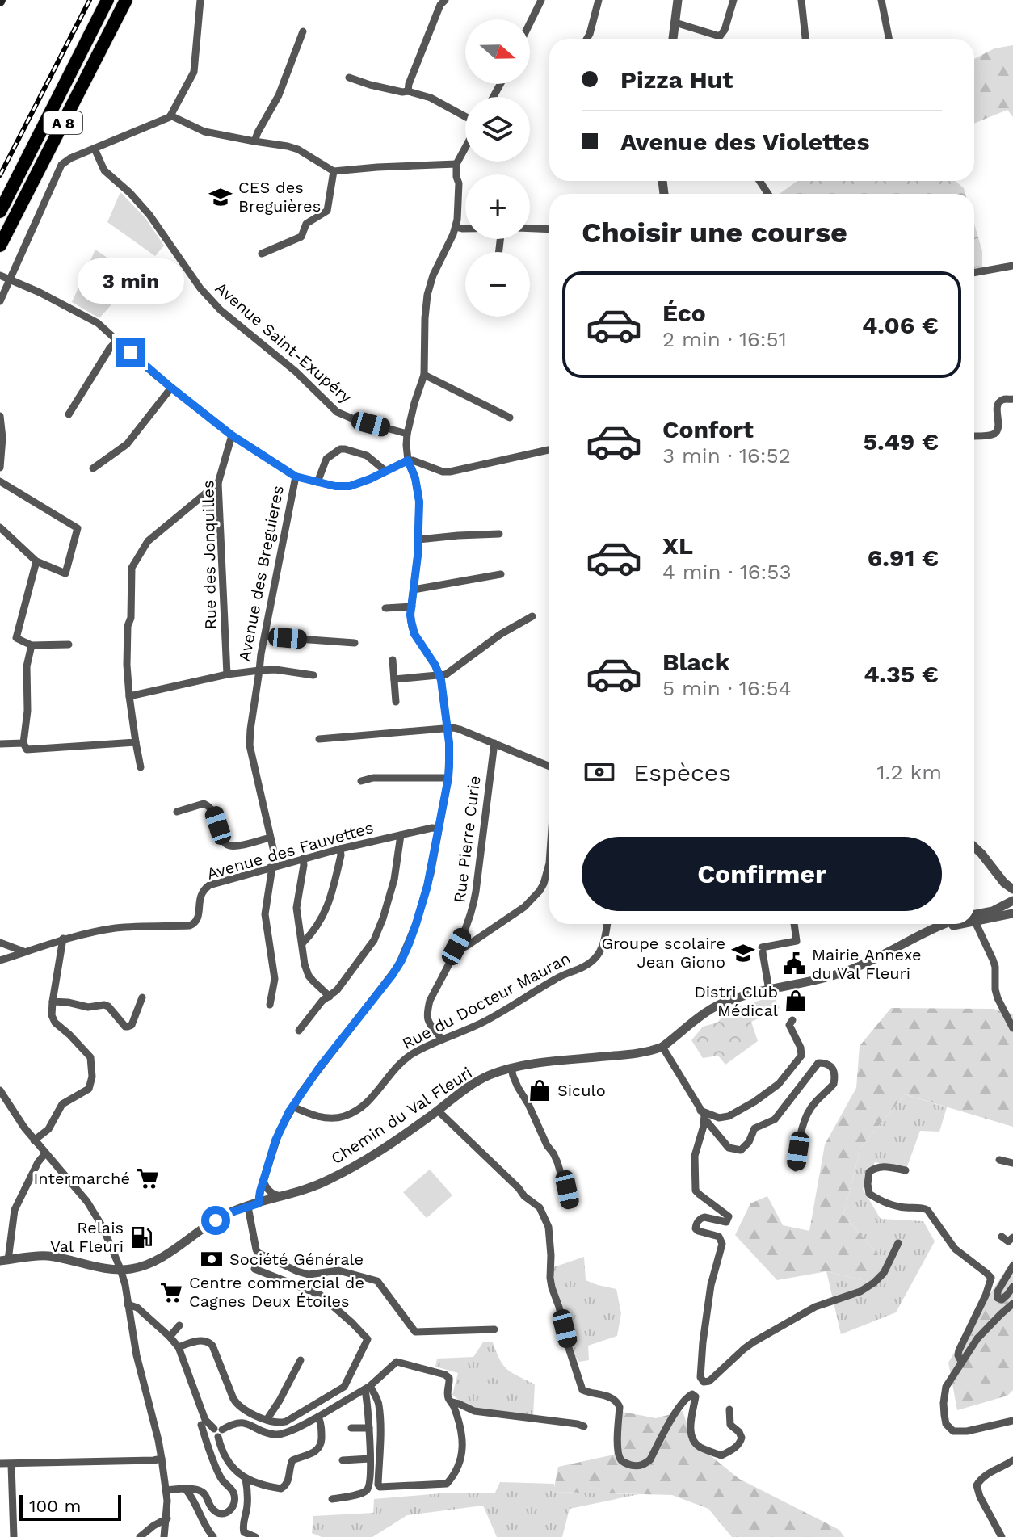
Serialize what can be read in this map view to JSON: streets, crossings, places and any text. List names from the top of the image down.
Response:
{
  "streets": {
    "highway": ["A 8"],
    "street": [
      "Avenue Saint-Exupéry",
      "Rue des Jonquilles",
      "Avenue des Breguieres",
      "Rue Pierre Curie",
      "Avenue des Fauvettes",
      "Rue du Docteur Mauran",
      "Chemin du Val Fleuri"
    ]
  },
  "crossings": [
    ["Rue des Jonquilles", "Avenue des Breguieres"],
    ["Rue Pierre Curie", "Rue du Docteur Mauran"]
  ],
  "places": {
    "school or university": ["CES des Breguières", "Groupe scolaire Jean Giono"],
    "public building": ["Mairie Annexe du Val Fleuri"],
    "shop": ["Distri Club Médical", "Siculo"],
    "supermarket": ["Intermarché", "Centre commercial de Cagnes Deux Étoiles"],
    "fuel station": ["Relais Val Fleuri"],
    "bank": ["Société Générale"]
  },
  "scale_bar": "100 m",
  "north": "right",
  "page": {
    "map_buttons": ["+", "−"],
    "banner": ["Pizza Hut", "Avenue des Violettes"],
    "heading": "Choisir une course",
    "bubble": "3 min",
    "list": [
      {
        "name": "Éco",
        "note": "2 min · 16:51",
        "value": "4.06 €"
      },
      {
        "name": "Confort",
        "note": "3 min · 16:52",
        "value": "5.49 €"
      },
      {
        "name": "XL",
        "note": "4 min · 16:53",
        "value": "6.91 €"
      },
      {
        "name": "Black",
        "note": "5 min · 16:54",
        "value": "4.35 €"
      }
    ],
    "pay": ["Espèces", "1.2 km"],
    "buttons": "Confirmer",
    "scale": "100 m"
  }
}
